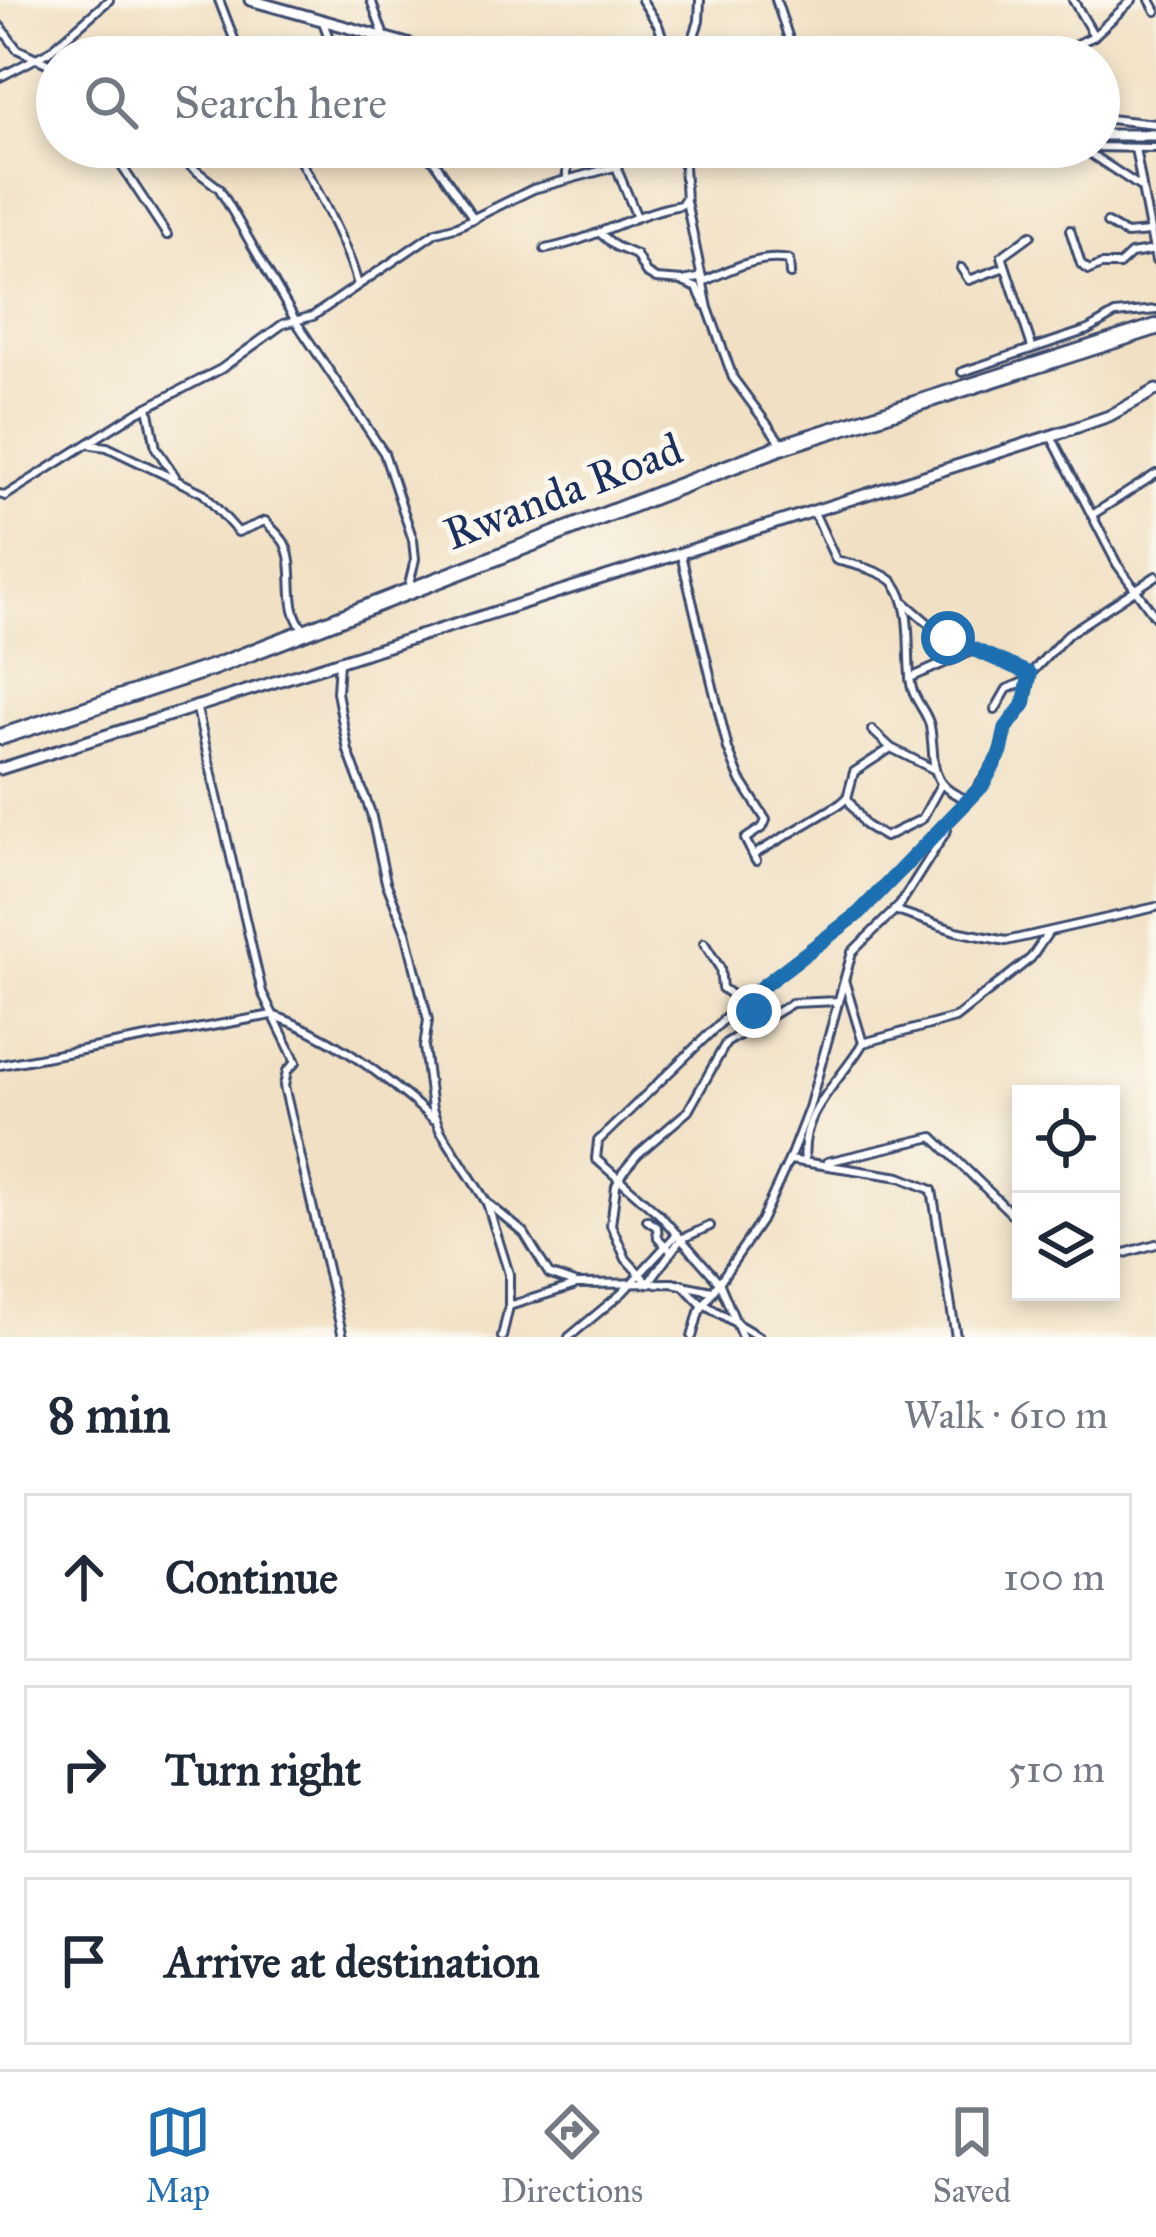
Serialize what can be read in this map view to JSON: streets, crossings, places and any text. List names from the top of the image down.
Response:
{
  "streets": {
    "highway": ["Rwanda Road"]
  },
  "page": {
    "search": "Search here",
    "heading": ["8 min", "Walk · 610 m"],
    "list": [
      ["Continue", "100 m"],
      ["Turn right", "510 m"],
      "Arrive at destination"
    ],
    "nav": ["Map", "Directions", "Saved"]
  }
}
